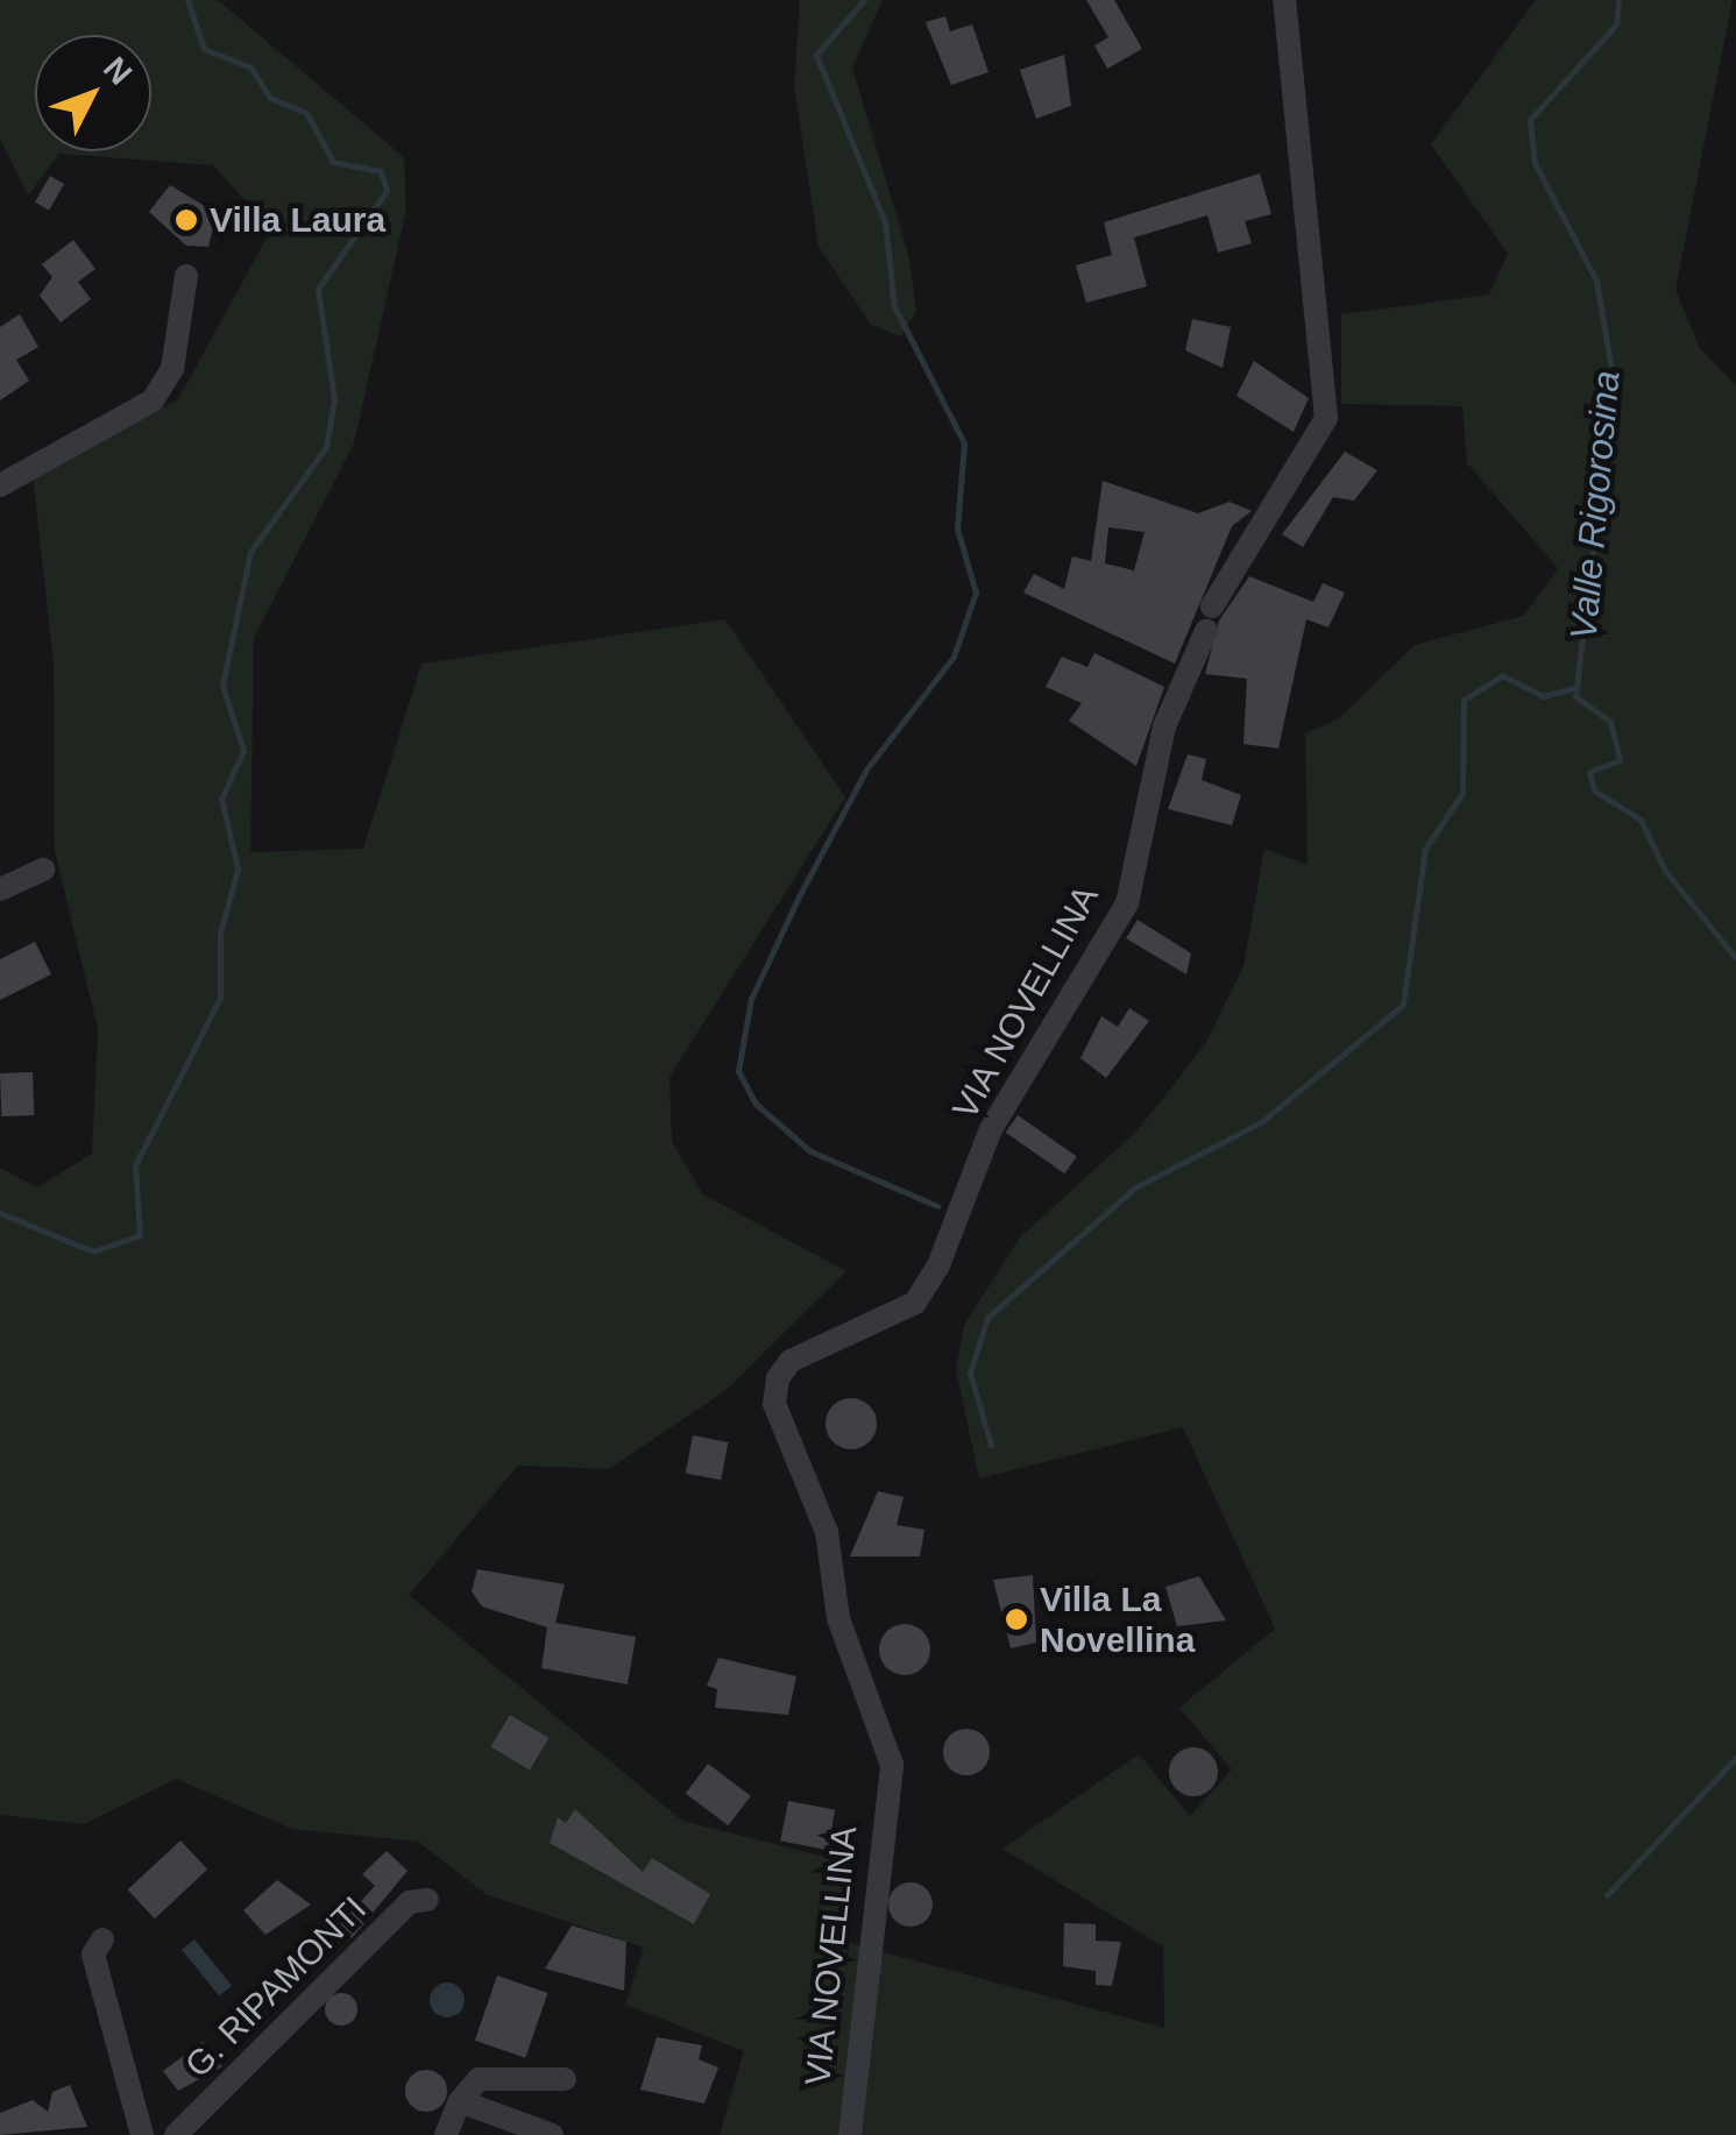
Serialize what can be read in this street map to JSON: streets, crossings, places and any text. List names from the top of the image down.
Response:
{
  "streets": {
    "street": ["VIA NOVELLINA", "G. RIPAMONTI"]
  },
  "water": ["Valle Rigorosina"],
  "places": ["Villa Laura", "Villa La Novellina"],
  "north": "top right"
}
